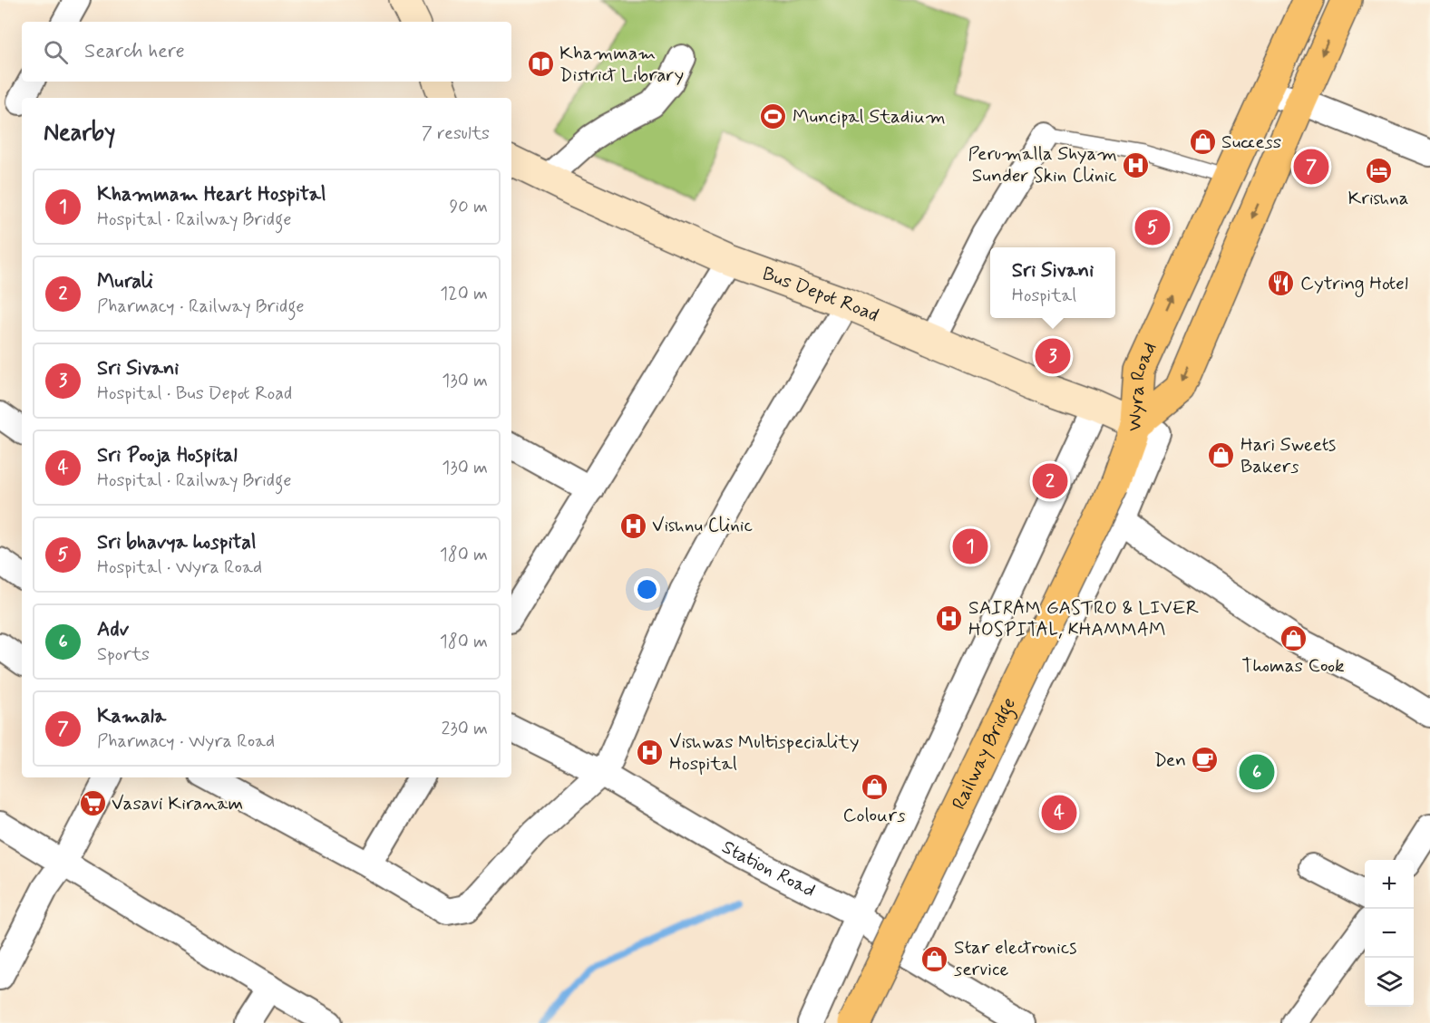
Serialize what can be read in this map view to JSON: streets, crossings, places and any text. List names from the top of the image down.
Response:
{
  "streets": {
    "main road": ["Wyra Road", "Railway Bridge"],
    "street": ["Bus Depot Road", "Station Road"]
  },
  "crossings": [
    ["Bus Depot Road", "Wyra Road"],
    ["Bus Depot Road", "Railway Bridge"],
    ["Wyra Road", "Railway Bridge"]
  ],
  "places": {
    "library": ["Khammam District Library"],
    "sports": ["Muncipal Stadium"],
    "shop": [
      "Success",
      "Hari Sweets Bakers",
      "Thomas Cook",
      "Colours",
      "Star electronics service"
    ],
    "hospital": [
      "Perumalla Shyam Sunder Skin Clinic",
      "Vishnu Clinic",
      "SAIRAM GASTRO & LIVER HOSPITAL, KHAMMAM",
      "Vishwas Multispeciality Hospital"
    ],
    "hotel": ["Krishna"],
    "restaurant": ["Cytring Hotel"],
    "cafe": ["Den"],
    "supermarket": ["Vasavi Kiranam"]
  },
  "page": {
    "search": "Search here",
    "heading": ["Nearby", "7 results"],
    "pins": [
      "7",
      "5",
      "3",
      "2",
      "1",
      "6",
      "4"
    ],
    "list": [
      {
        "mark": "1",
        "name": "Khammam Heart Hospital",
        "note": "Hospital · Railway Bridge",
        "value": "90 m"
      },
      {
        "mark": "2",
        "name": "Murali",
        "note": "Pharmacy · Railway Bridge",
        "value": "120 m"
      },
      {
        "mark": "3",
        "name": "Sri Sivani",
        "note": "Hospital · Bus Depot Road",
        "value": "130 m"
      },
      {
        "mark": "4",
        "name": "Sri Pooja Hospital",
        "note": "Hospital · Railway Bridge",
        "value": "130 m"
      },
      {
        "mark": "5",
        "name": "Sri bhavya hospital",
        "note": "Hospital · Wyra Road",
        "value": "180 m"
      },
      {
        "mark": "6",
        "name": "Adv",
        "note": "Sports",
        "value": "180 m"
      },
      {
        "mark": "7",
        "name": "Kamala",
        "note": "Pharmacy · Wyra Road",
        "value": "230 m"
      }
    ],
    "popup": ["Sri Sivani", "Hospital"],
    "map_buttons": ["+", "−"]
  }
}
